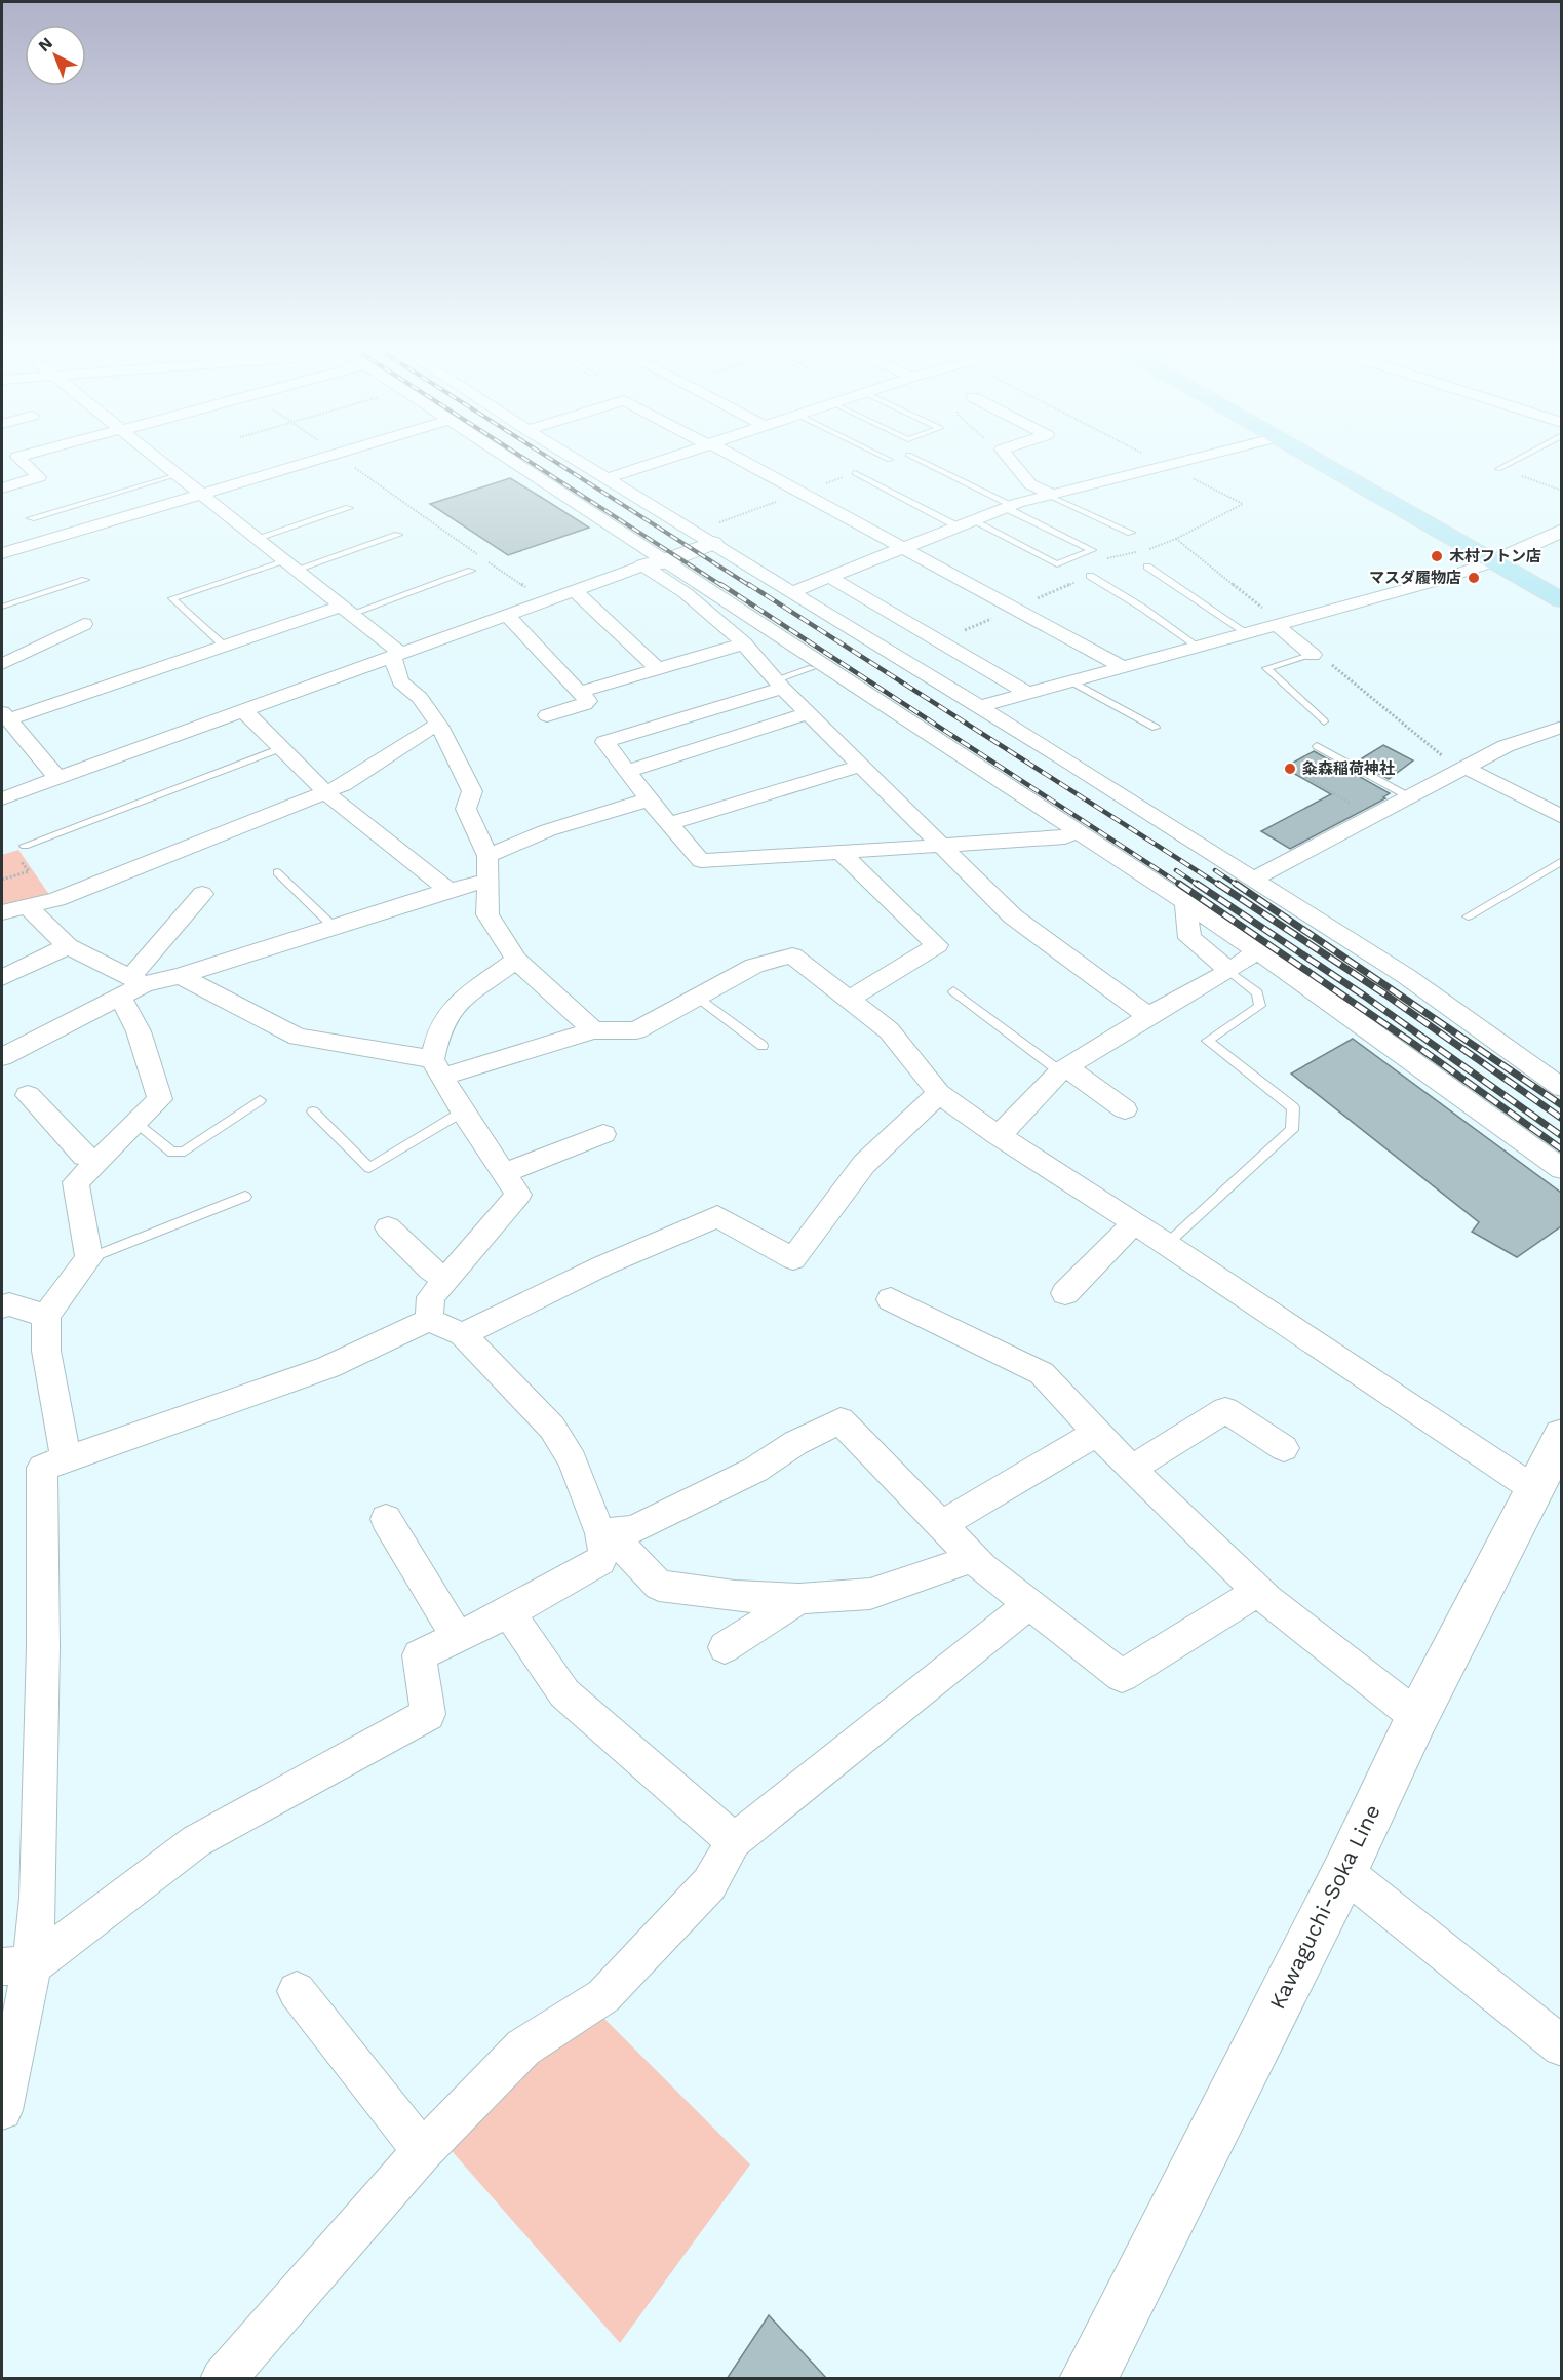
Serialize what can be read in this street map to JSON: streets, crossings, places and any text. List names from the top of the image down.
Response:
{
  "streets": {
    "main road": ["Kawaguchi-Soka Line"]
  },
  "places": ["木村フトン店", "マスダ履物店", "粂森稲荷神社"],
  "north": "top left"
}
